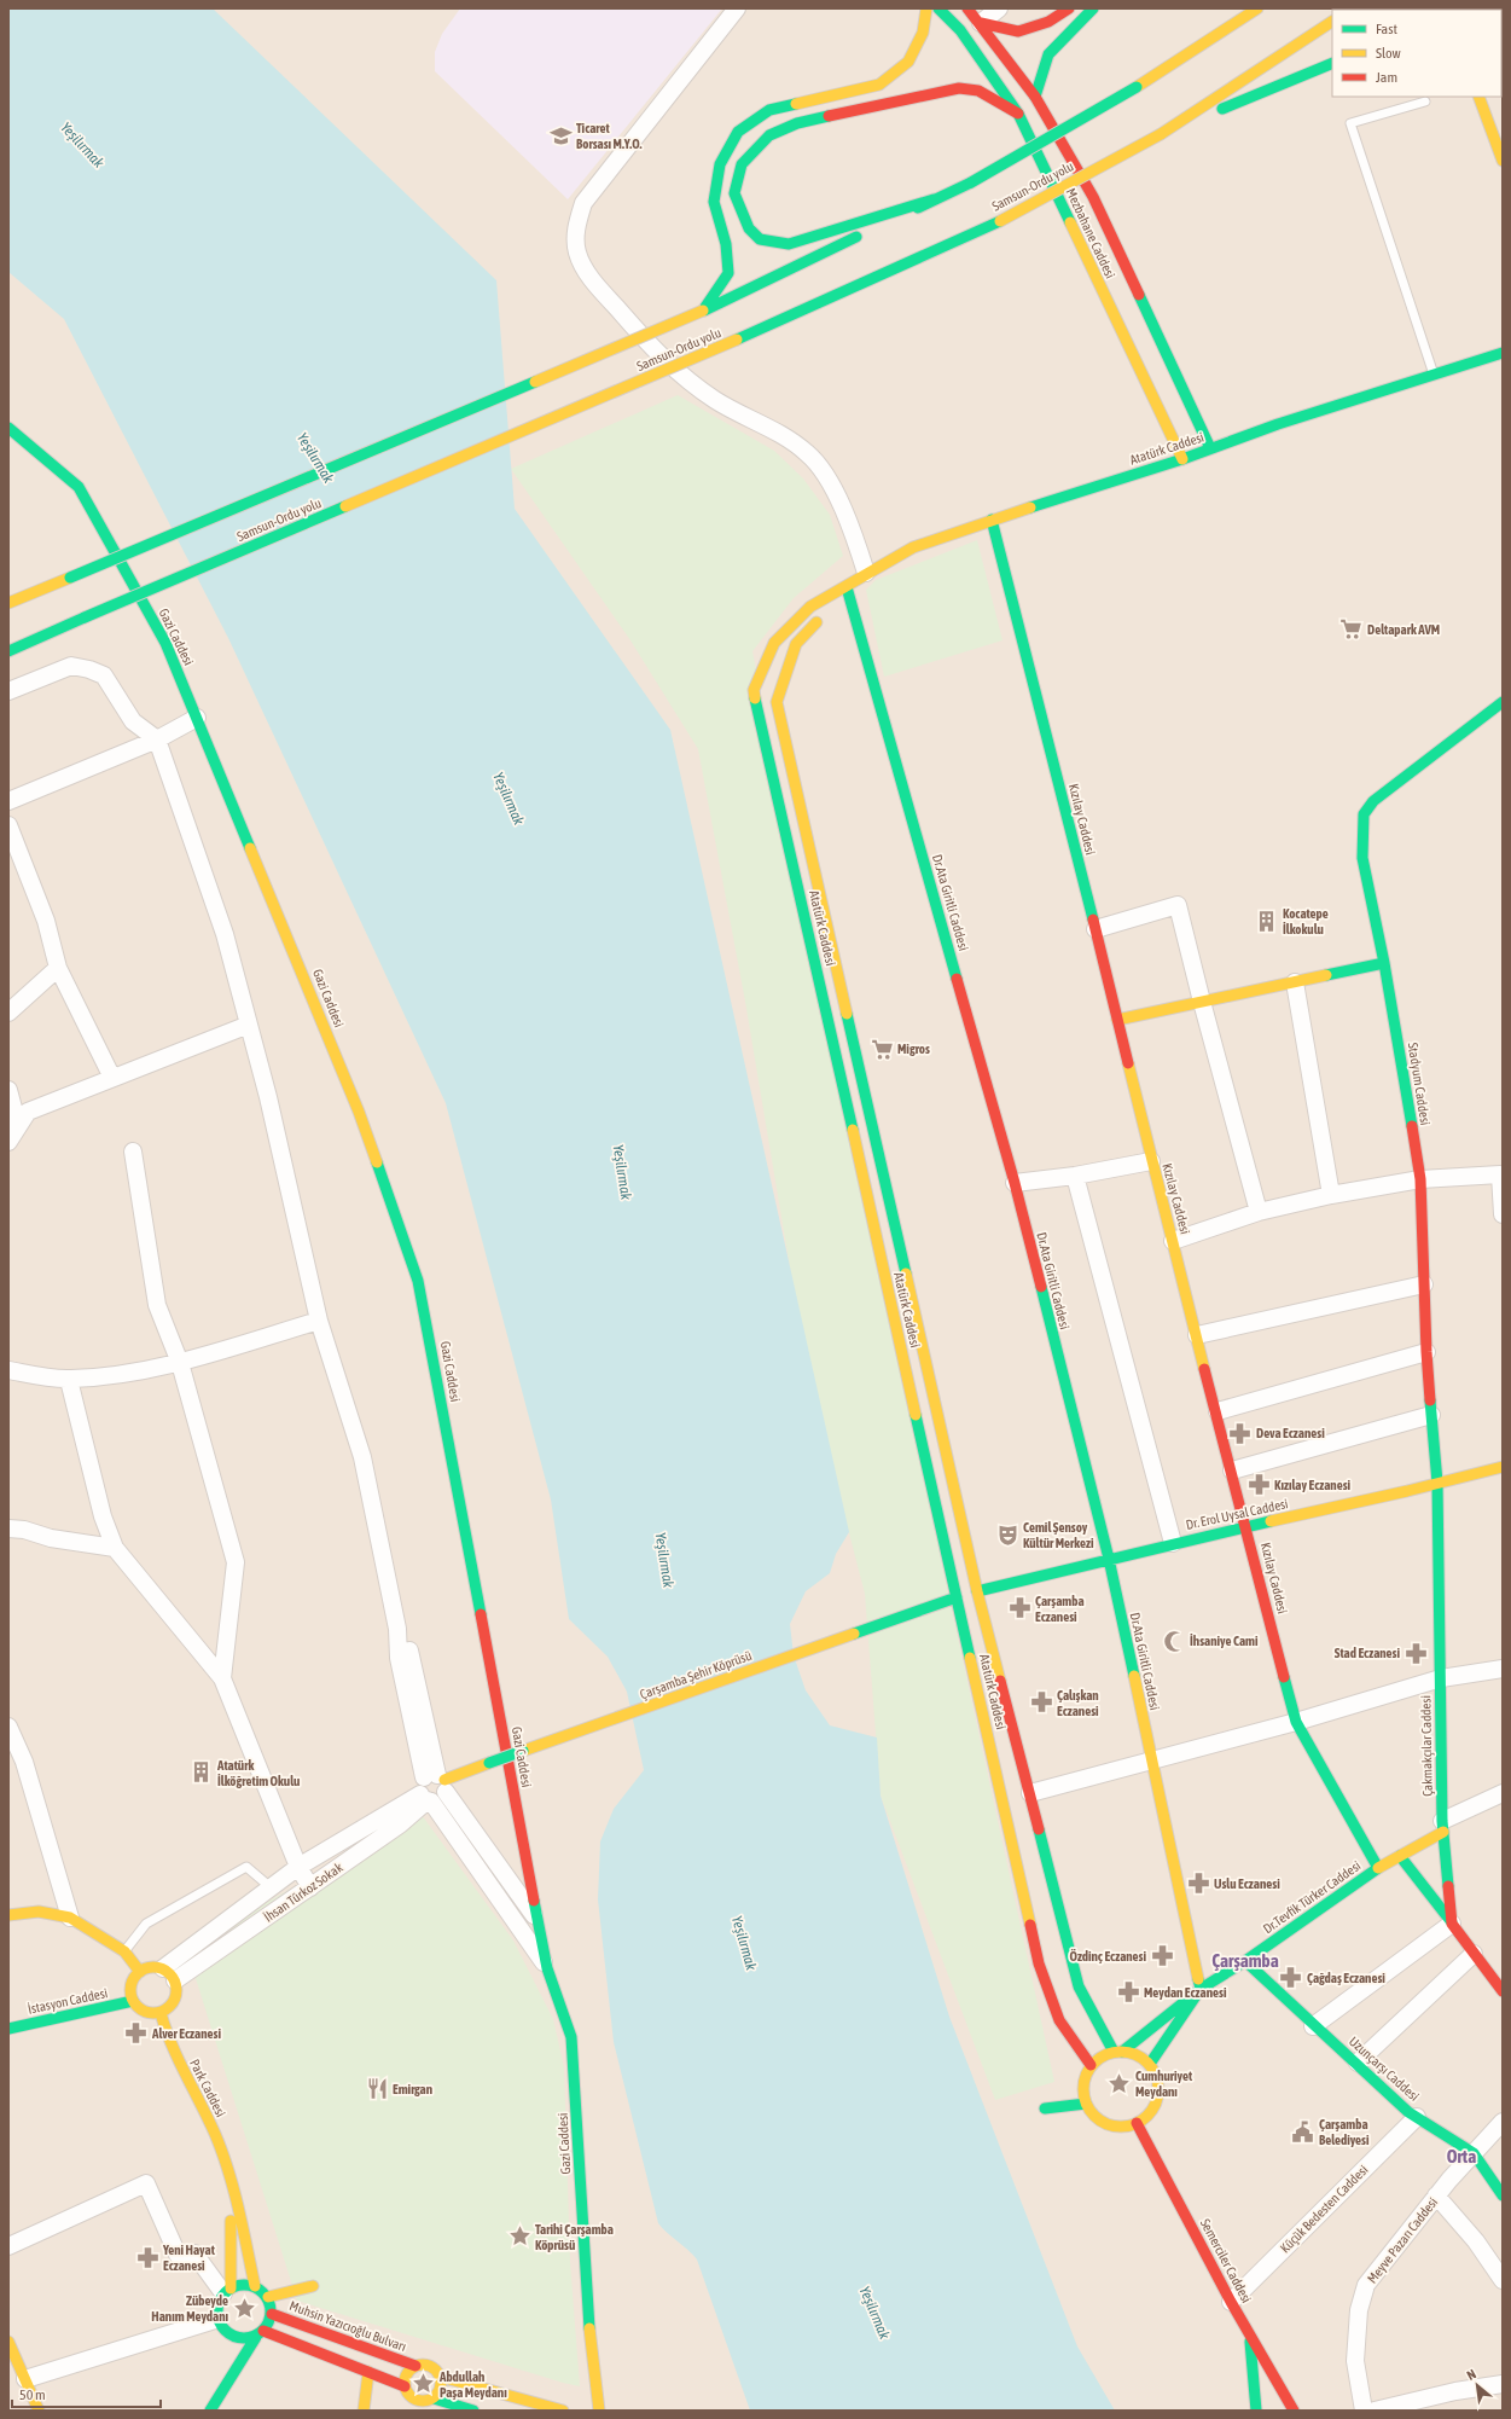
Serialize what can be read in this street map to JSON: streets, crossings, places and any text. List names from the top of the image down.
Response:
{
  "streets": {
    "main road": [
      "Samsun-Ordu yolu",
      "Mezbahane Caddesi",
      "Atatürk Caddesi",
      "Gazi Caddesi",
      "Kızılay Caddesi",
      "Dr.Ata Giritli Caddesi",
      "Stadyum Caddesi",
      "Dr. Erol Uysal Caddesi",
      "Çarşamba Şehir Köprüsü",
      "Çakmakçılar Caddesi",
      "Dr.Tevfik Türker Caddesi",
      "İstasyon Caddesi",
      "Uzunçarşı Caddesi",
      "Park Caddesi",
      "Semerciler Caddesi",
      "Muhsin Yazıcıoğlu Bulvarı"
    ],
    "street": ["İhsan Türkoz Sokak", "Küçük Bedesten Caddesi", "Meyve Pazarı Caddesi"]
  },
  "crossings": [
    ["Mezbahane Caddesi", "Atatürk Caddesi"],
    ["Atatürk Caddesi", "Kızılay Caddesi"],
    ["Atatürk Caddesi", "Dr.Ata Giritli Caddesi"],
    ["Atatürk Caddesi", "Dr. Erol Uysal Caddesi"],
    ["Atatürk Caddesi", "Çarşamba Şehir Köprüsü"],
    ["Atatürk Caddesi", "Dr.Tevfik Türker Caddesi"],
    ["Atatürk Caddesi", "Semerciler Caddesi"],
    ["Kızılay Caddesi", "Dr. Erol Uysal Caddesi"],
    ["Kızılay Caddesi", "Dr.Tevfik Türker Caddesi"],
    ["Dr.Ata Giritli Caddesi", "Dr. Erol Uysal Caddesi"],
    ["Dr.Ata Giritli Caddesi", "Dr.Tevfik Türker Caddesi"],
    ["Stadyum Caddesi", "Dr. Erol Uysal Caddesi"],
    ["Stadyum Caddesi", "Çakmakçılar Caddesi"],
    ["Dr. Erol Uysal Caddesi", "Çakmakçılar Caddesi"],
    ["Çarşamba Şehir Köprüsü", "İhsan Türkoz Sokak"],
    ["Çakmakçılar Caddesi", "Dr.Tevfik Türker Caddesi"],
    ["İhsan Türkoz Sokak", "İstasyon Caddesi"],
    ["İhsan Türkoz Sokak", "Park Caddesi"],
    ["Dr.Tevfik Türker Caddesi", "Uzunçarşı Caddesi"],
    ["Dr.Tevfik Türker Caddesi", "Semerciler Caddesi"],
    ["İstasyon Caddesi", "Park Caddesi"],
    ["Uzunçarşı Caddesi", "Küçük Bedesten Caddesi"],
    ["Uzunçarşı Caddesi", "Meyve Pazarı Caddesi"],
    ["Park Caddesi", "Muhsin Yazıcıoğlu Bulvarı"],
    ["Küçük Bedesten Caddesi", "Semerciler Caddesi"]
  ],
  "districts": ["Çarşamba", "Orta"],
  "water": ["Yeşilırmak"],
  "places": {
    "school or university": ["Ticaret Borsası M.Y.O."],
    "supermarket": ["Deltapark AVM", "Migros"],
    "building": ["Kocatepe İlkokulu", "Atatürk İlköğretim Okulu"],
    "pharmacy": [
      "Deva Eczanesi",
      "Kızılay Eczanesi",
      "Çarşamba Eczanesi",
      "Stad Eczanesi",
      "Çalışkan Eczanesi",
      "Uslu Eczanesi",
      "Özdinç Eczanesi",
      "Çağdaş Eczanesi",
      "Meydan Eczanesi",
      "Alver Eczanesi",
      "Yeni Hayat Eczanesi"
    ],
    "theatre": ["Cemil Şensoy Kültür Merkezi"],
    "mosque": ["İhsaniye Cami"],
    "place": [
      "Cumhuriyet Meydanı",
      "Tarihi Çarşamba Köprüsü",
      "Zübeyde Hanım Meydanı",
      "Abdullah Paşa Meydanı"
    ],
    "restaurant": ["Emirgan"],
    "public building": ["Çarşamba Belediyesi"]
  },
  "legend": ["Fast", "Slow", "Jam"],
  "scale_bar": "50 m",
  "north": "top left"
}
